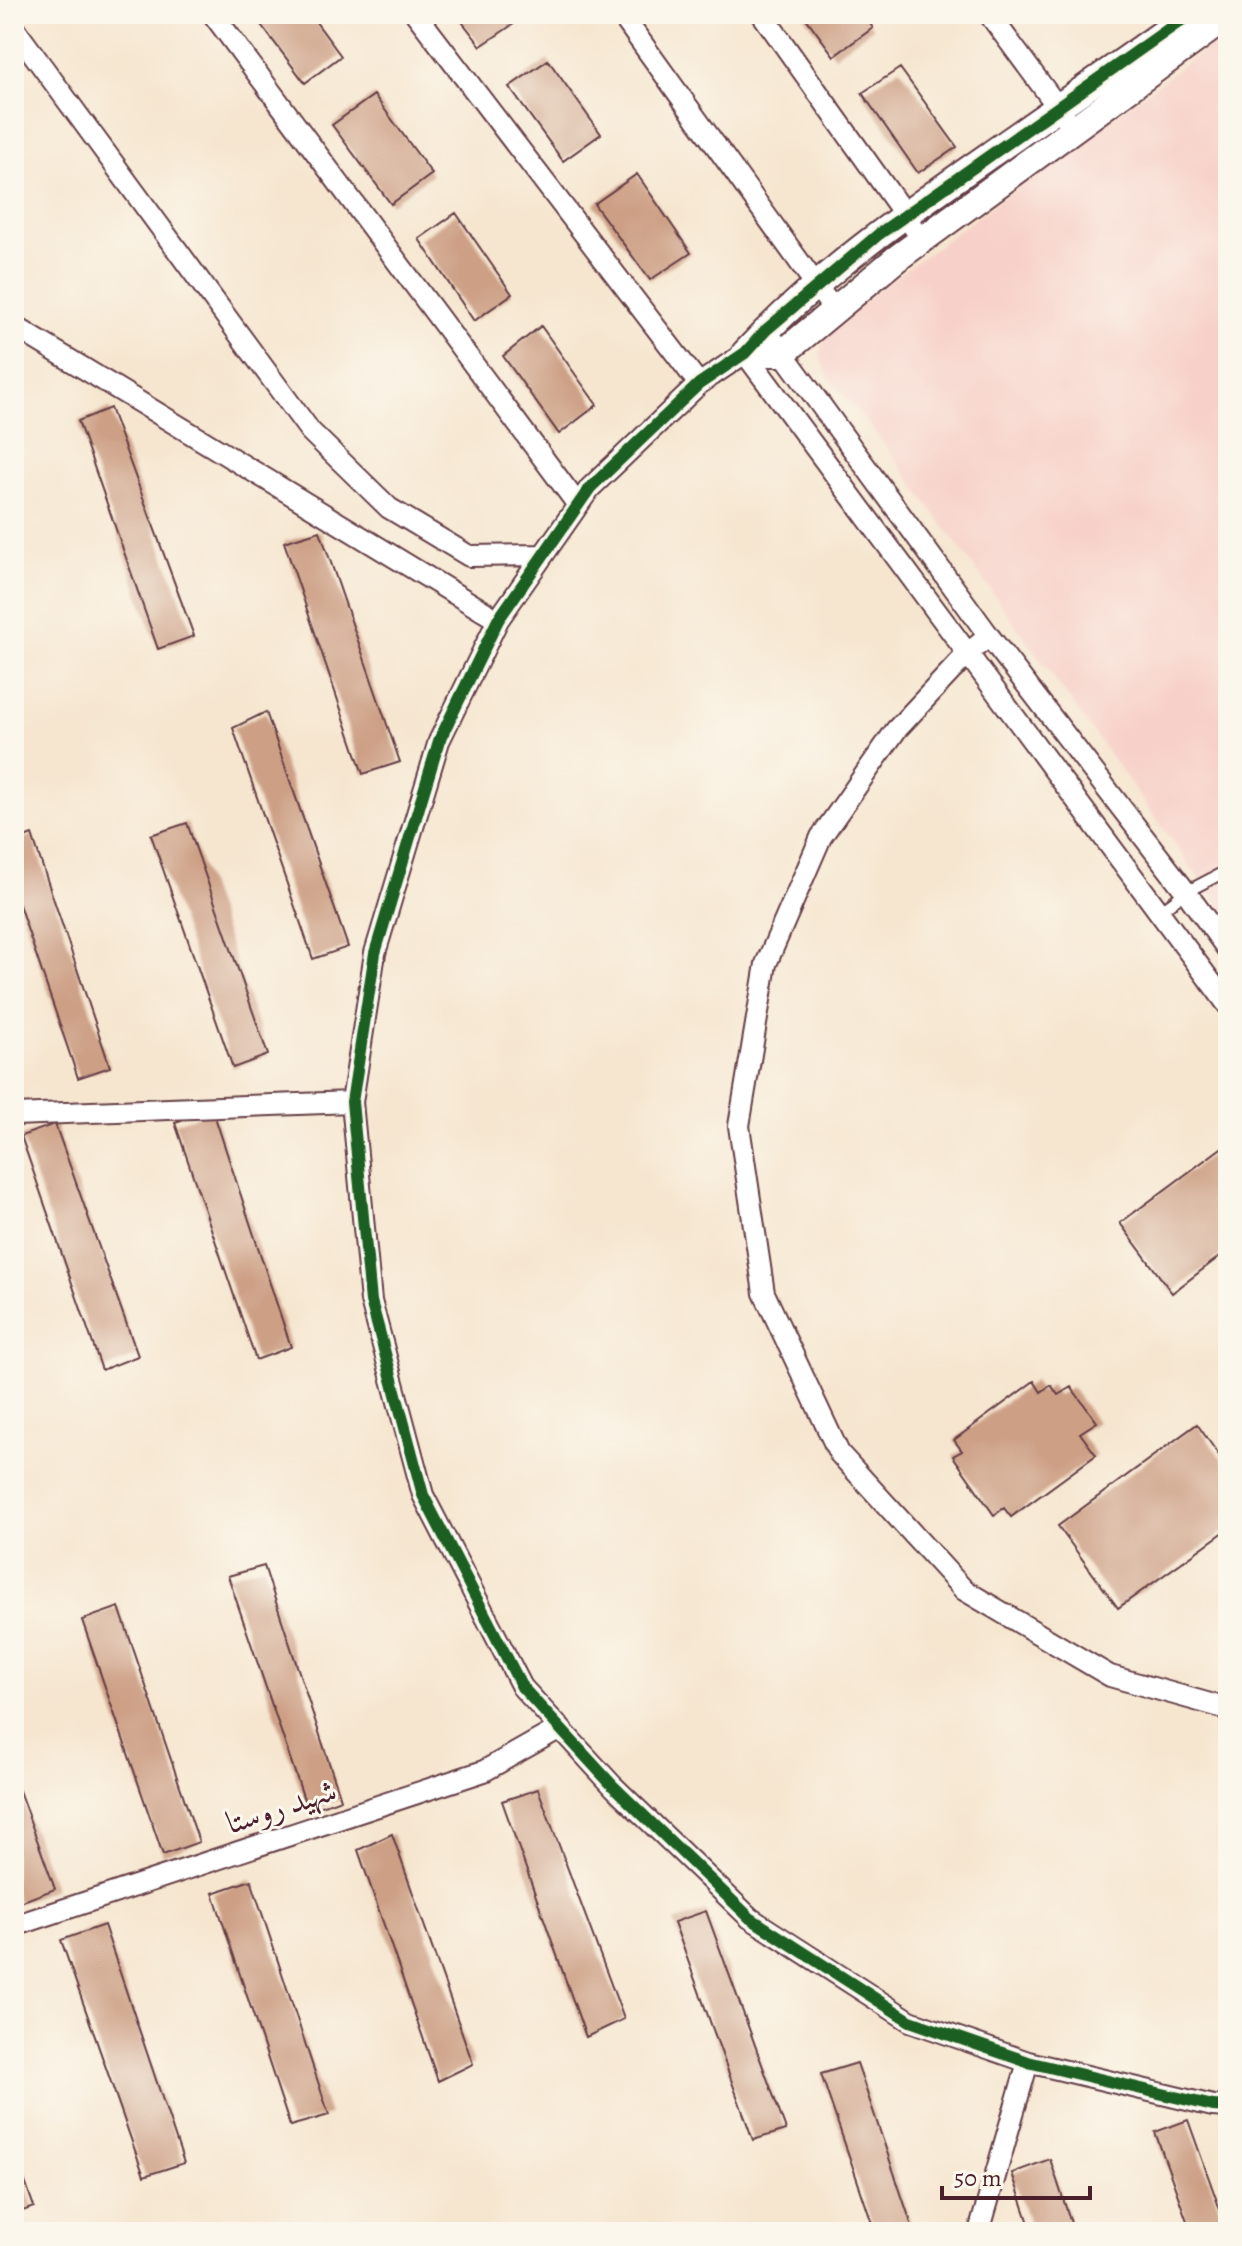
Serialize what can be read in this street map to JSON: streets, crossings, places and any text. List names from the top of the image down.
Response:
{
  "streets": {
    "street": ["شهید روستا"]
  },
  "scale_bar": "50 m"
}
